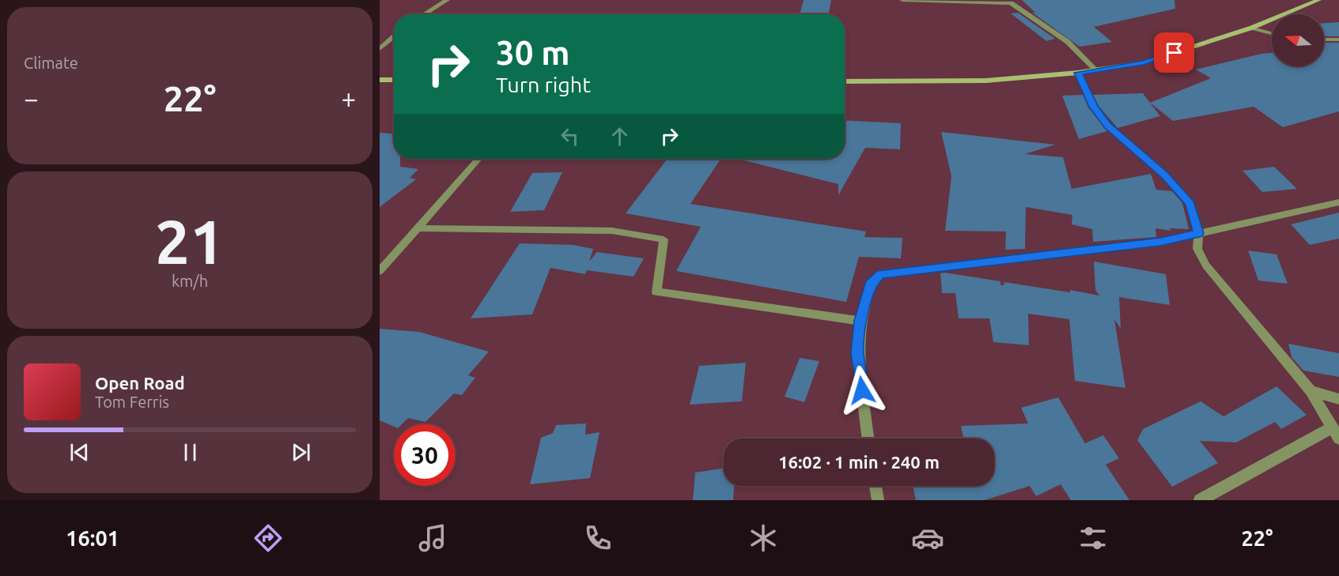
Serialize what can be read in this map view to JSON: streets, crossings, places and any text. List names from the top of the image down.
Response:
{
  "north": "left",
  "page": {
    "tile": [
      "Climate",
      ["21", "km/h"]
    ],
    "turn": ["30 m", "Turn right"],
    "heat": ["−", "22°", "+"],
    "song": ["Open Road", "Tom Ferris"],
    "limit": "30",
    "trip": "16:02 · 1 min · 240 m",
    "tabs": ["16:01", "22°"]
  }
}
